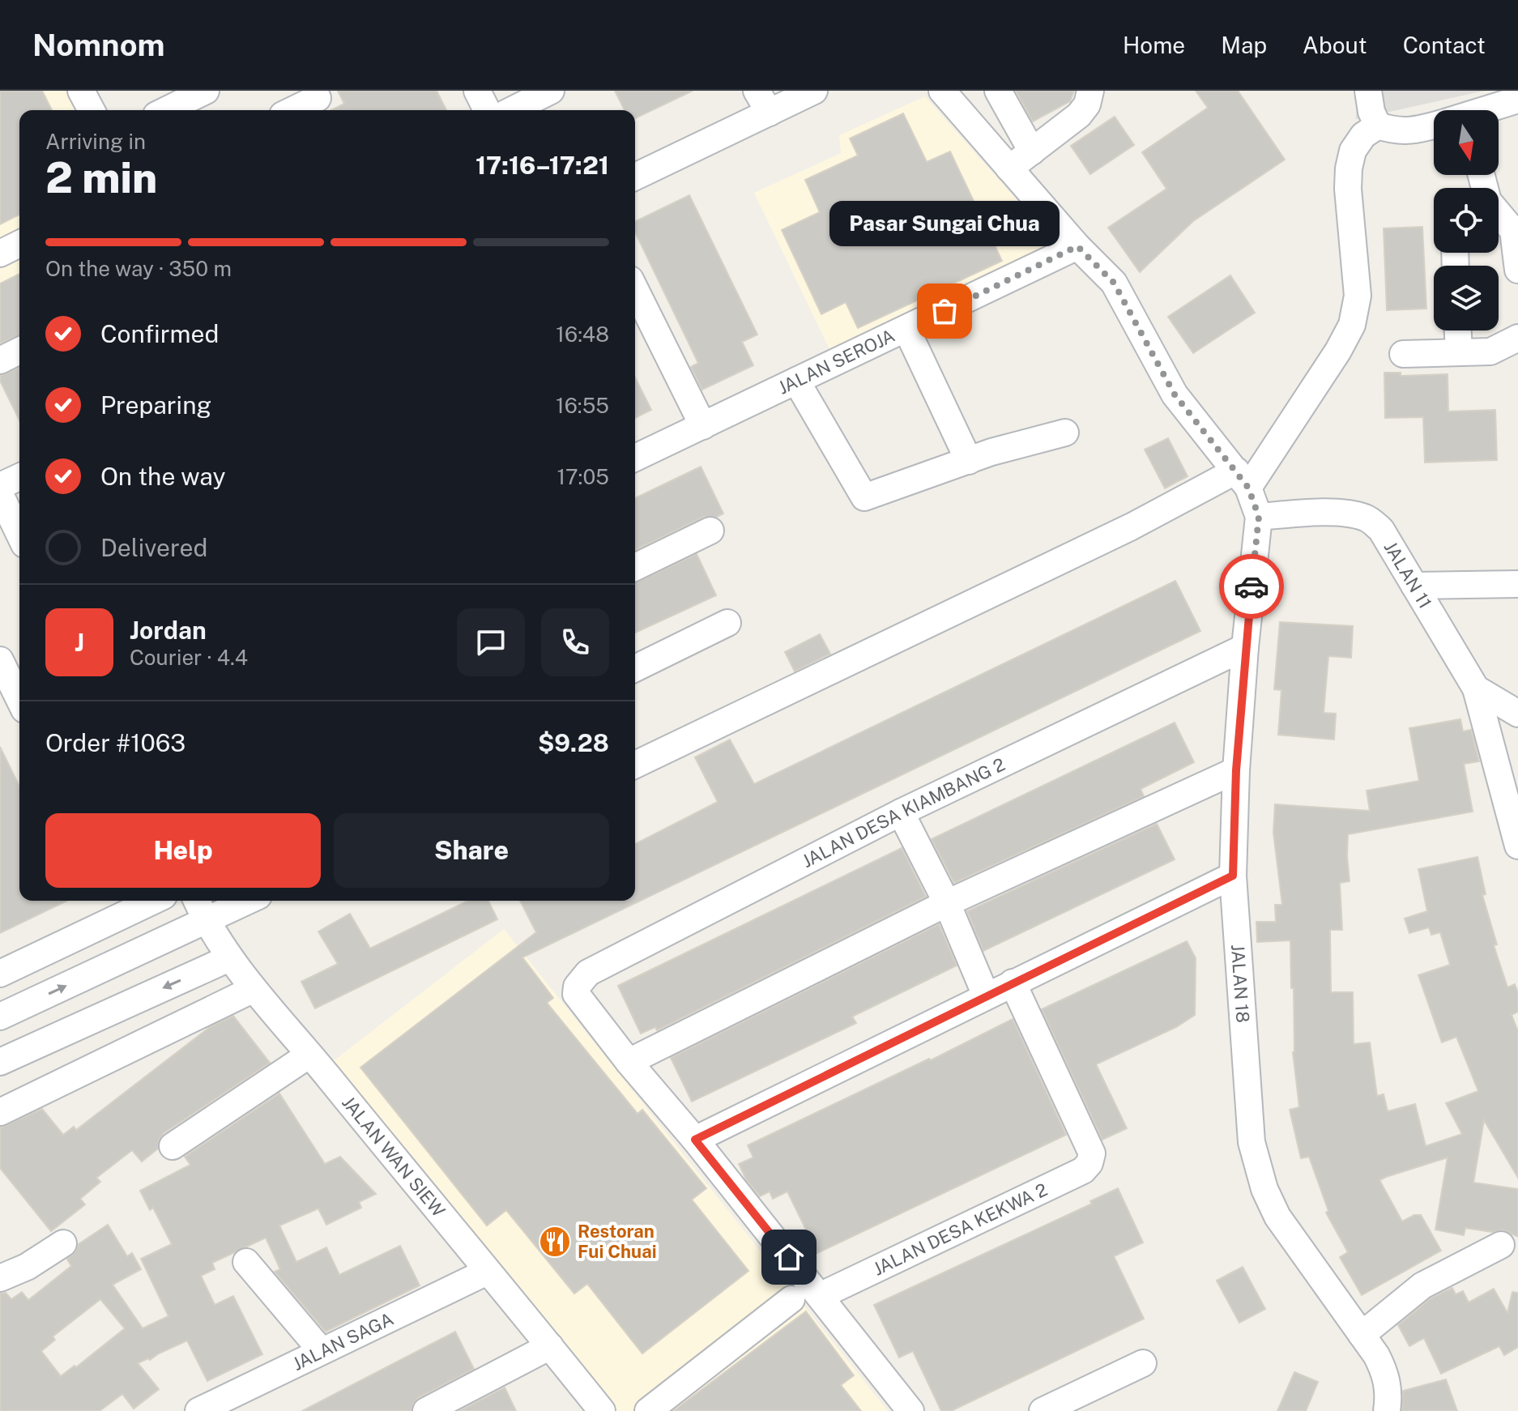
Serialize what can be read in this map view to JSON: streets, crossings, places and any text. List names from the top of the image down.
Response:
{
  "streets": {
    "street": [
      "JALAN SEROJA",
      "JALAN 11",
      "JALAN DESA KIAMBANG 2",
      "JALAN 18",
      "JALAN WAN SIEW",
      "JALAN DESA KEKWA 2",
      "JALAN SAGA"
    ]
  },
  "crossings": [
    ["JALAN 11", "JALAN 18"],
    ["JALAN DESA KIAMBANG 2", "JALAN 18"],
    ["JALAN WAN SIEW", "JALAN SAGA"]
  ],
  "places": {
    "other": ["Pasar Sungai Chua"],
    "restaurant": ["Restoran Fui Chuai"]
  },
  "north": "bottom",
  "page": {
    "header": "Nomnom",
    "nav": [
      "Home",
      "Map",
      "About",
      "Contact"
    ],
    "heading": ["2 min", "Arriving in", "17:16–17:21"],
    "panel": [
      "Jordan",
      "Courier · 4.4",
      "Order #1063",
      "$9.28"
    ],
    "bubble": "Pasar Sungai Chua",
    "bar": "On the way · 350 m",
    "list": [
      ["Confirmed", "16:48"],
      ["Preparing", "16:55"],
      ["On the way", "17:05"],
      "Delivered"
    ],
    "round": "J",
    "buttons": ["Help", "Share"]
  }
}
